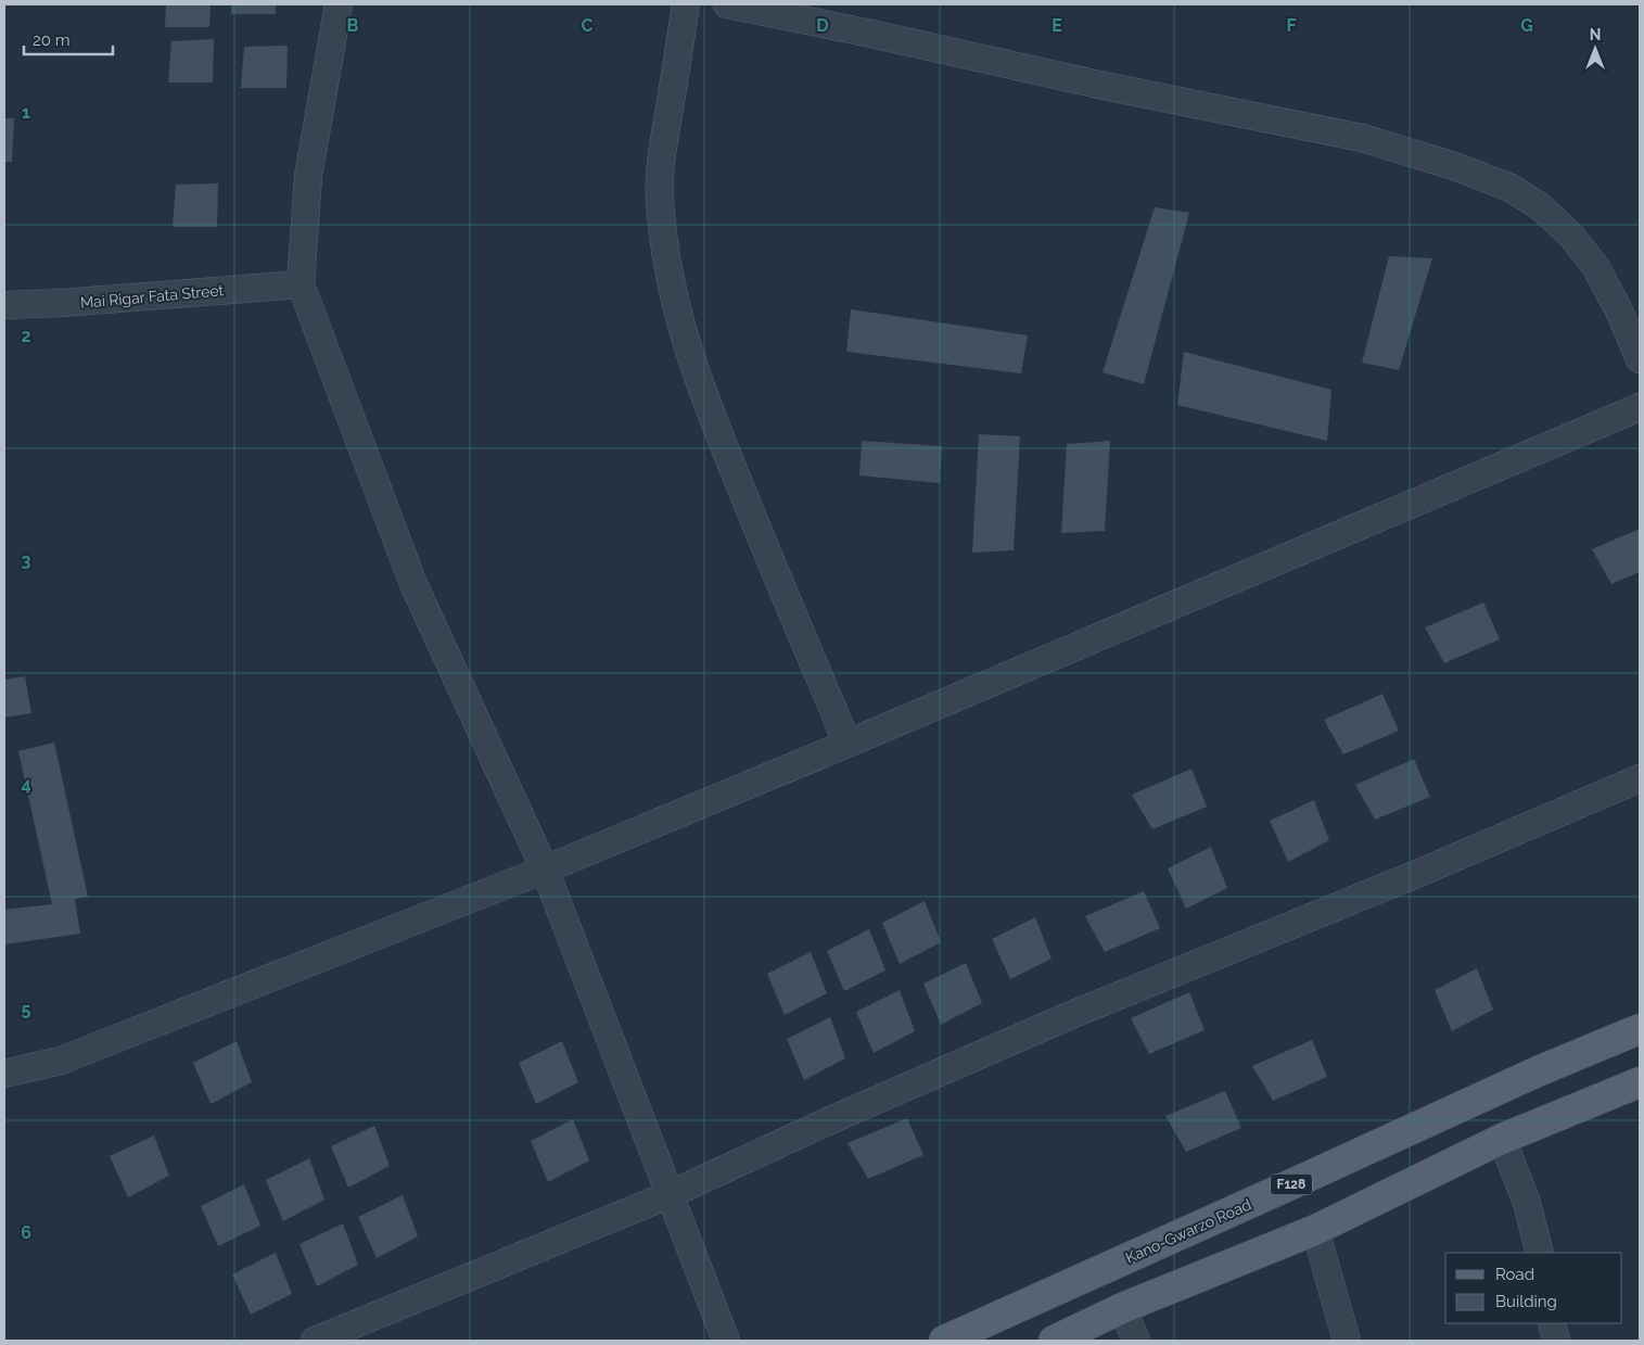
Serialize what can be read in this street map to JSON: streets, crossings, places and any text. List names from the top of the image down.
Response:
{
  "streets": {
    "main road": ["F128", "Kano-Gwarzo Road"],
    "street": ["Mai Rigar Fata Street"]
  },
  "legend": ["Road", "Building"],
  "scale_bar": "20 m",
  "north": "top",
  "grid": {
    "columns": [
      "B",
      "C",
      "D",
      "E",
      "F",
      "G"
    ],
    "rows": [
      "1",
      "2",
      "3",
      "4",
      "5",
      "6"
    ]
  }
}
